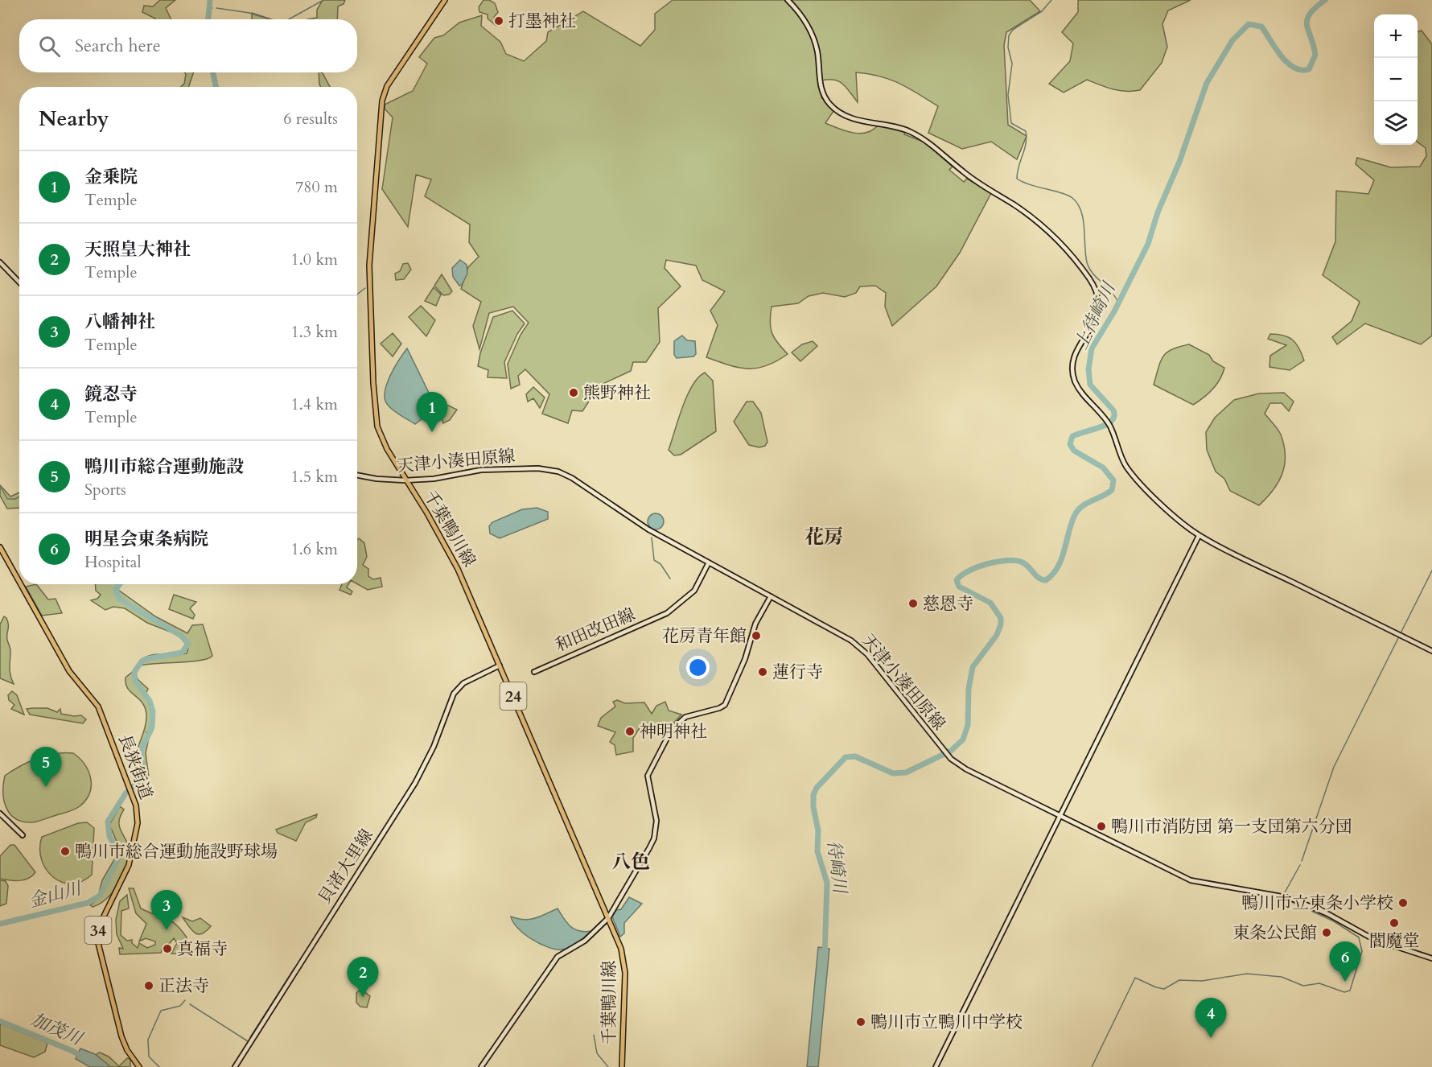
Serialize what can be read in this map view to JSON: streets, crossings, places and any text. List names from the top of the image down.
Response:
{
  "streets": {
    "main road": [
      "千葉鴨川線",
      "24",
      "長狭街道",
      "34"
    ],
    "street": ["天津小湊田原線", "和田改田線", "貝渚大里線"]
  },
  "crossings": [
    ["天津小湊田原線", "千葉鴨川線"],
    ["天津小湊田原線", "和田改田線"],
    ["千葉鴨川線", "貝渚大里線"]
  ],
  "districts": ["花房", "八色"],
  "water": [
    "上待崎川",
    "待崎川",
    "金山川",
    "加茂川"
  ],
  "places": [
    "打墨神社",
    "熊野神社",
    "慈恩寺",
    "花房青年館",
    "蓮行寺",
    "神明神社",
    "鴨川市消防団 第一支団第六分団",
    "鴨川市総合運動施設野球場",
    "鴨川市立東条小学校",
    "閻魔堂",
    "東条公民館",
    "真福寺",
    "正法寺",
    "鴨川市立鴨川中学校"
  ],
  "page": {
    "map_buttons": ["+", "−"],
    "search": "Search here",
    "heading": ["Nearby", "6 results"],
    "list": [
      {
        "mark": "1",
        "name": "金乗院",
        "note": "Temple",
        "value": "780 m"
      },
      {
        "mark": "2",
        "name": "天照皇大神社",
        "note": "Temple",
        "value": "1.0 km"
      },
      {
        "mark": "3",
        "name": "八幡神社",
        "note": "Temple",
        "value": "1.3 km"
      },
      {
        "mark": "4",
        "name": "鏡忍寺",
        "note": "Temple",
        "value": "1.4 km"
      },
      {
        "mark": "5",
        "name": "鴨川市総合運動施設",
        "note": "Sports",
        "value": "1.5 km"
      },
      {
        "mark": "6",
        "name": "明星会東条病院",
        "note": "Hospital",
        "value": "1.6 km"
      }
    ],
    "pins": [
      "1",
      "5",
      "3",
      "6",
      "2",
      "4"
    ]
  }
}
